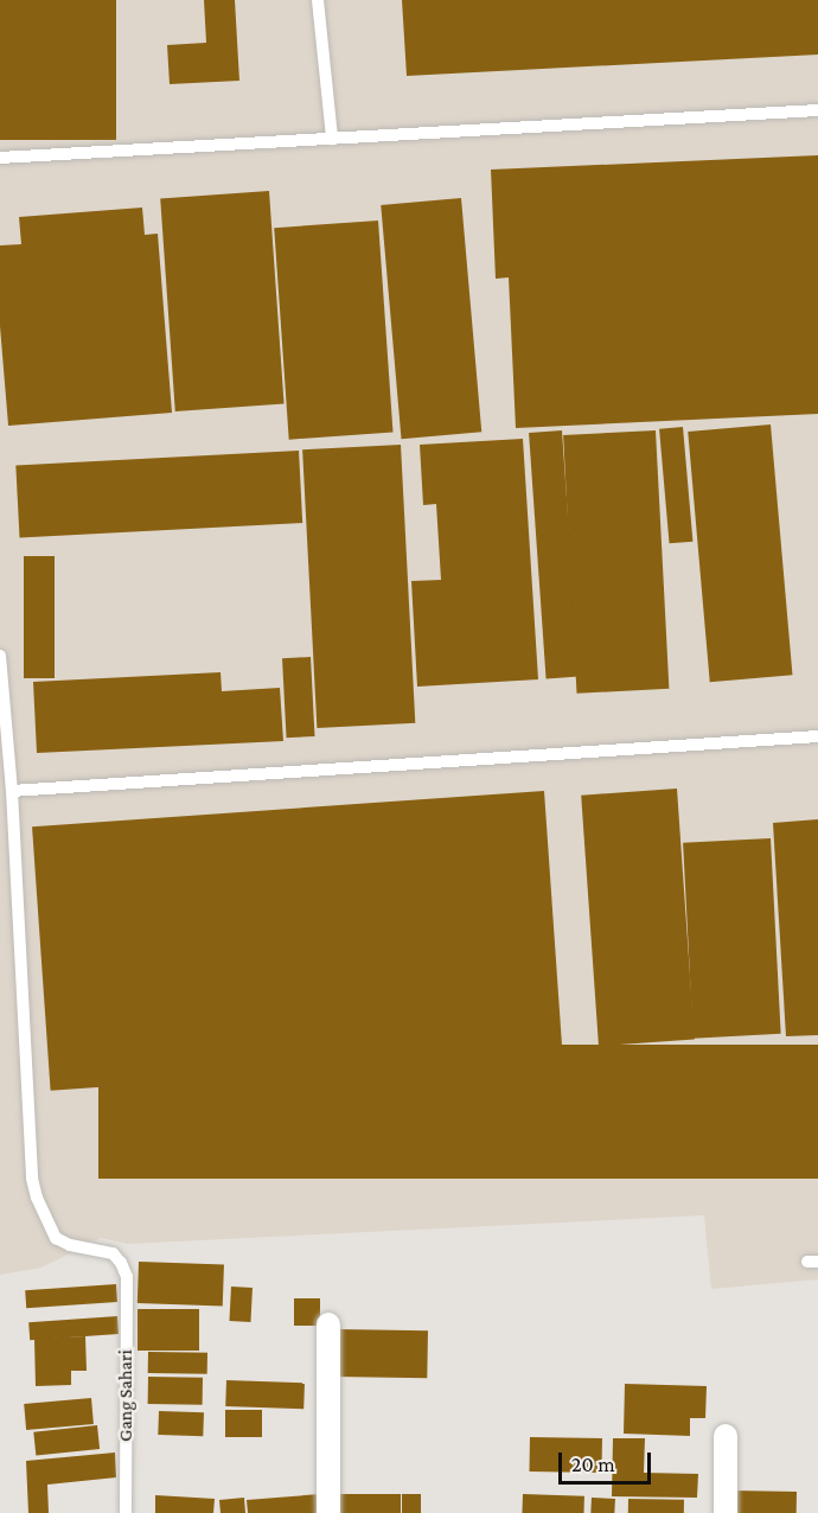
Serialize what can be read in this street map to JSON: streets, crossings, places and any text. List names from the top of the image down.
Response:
{
  "streets": {
    "lane": ["Gang Sahari"]
  },
  "scale_bar": "20 m"
}
